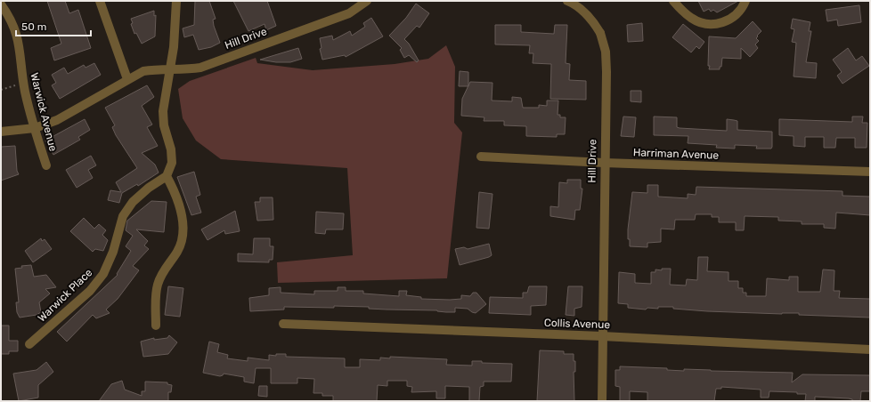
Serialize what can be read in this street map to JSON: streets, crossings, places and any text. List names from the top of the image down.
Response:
{
  "streets": {
    "street": [
      "Hill Drive",
      "Warwick Avenue",
      "Harriman Avenue",
      "Warwick Place",
      "Collis Avenue"
    ]
  },
  "crossings": [
    ["Hill Drive", "Warwick Avenue"],
    ["Hill Drive", "Harriman Avenue"],
    ["Hill Drive", "Collis Avenue"]
  ],
  "scale_bar": "50 m"
}
